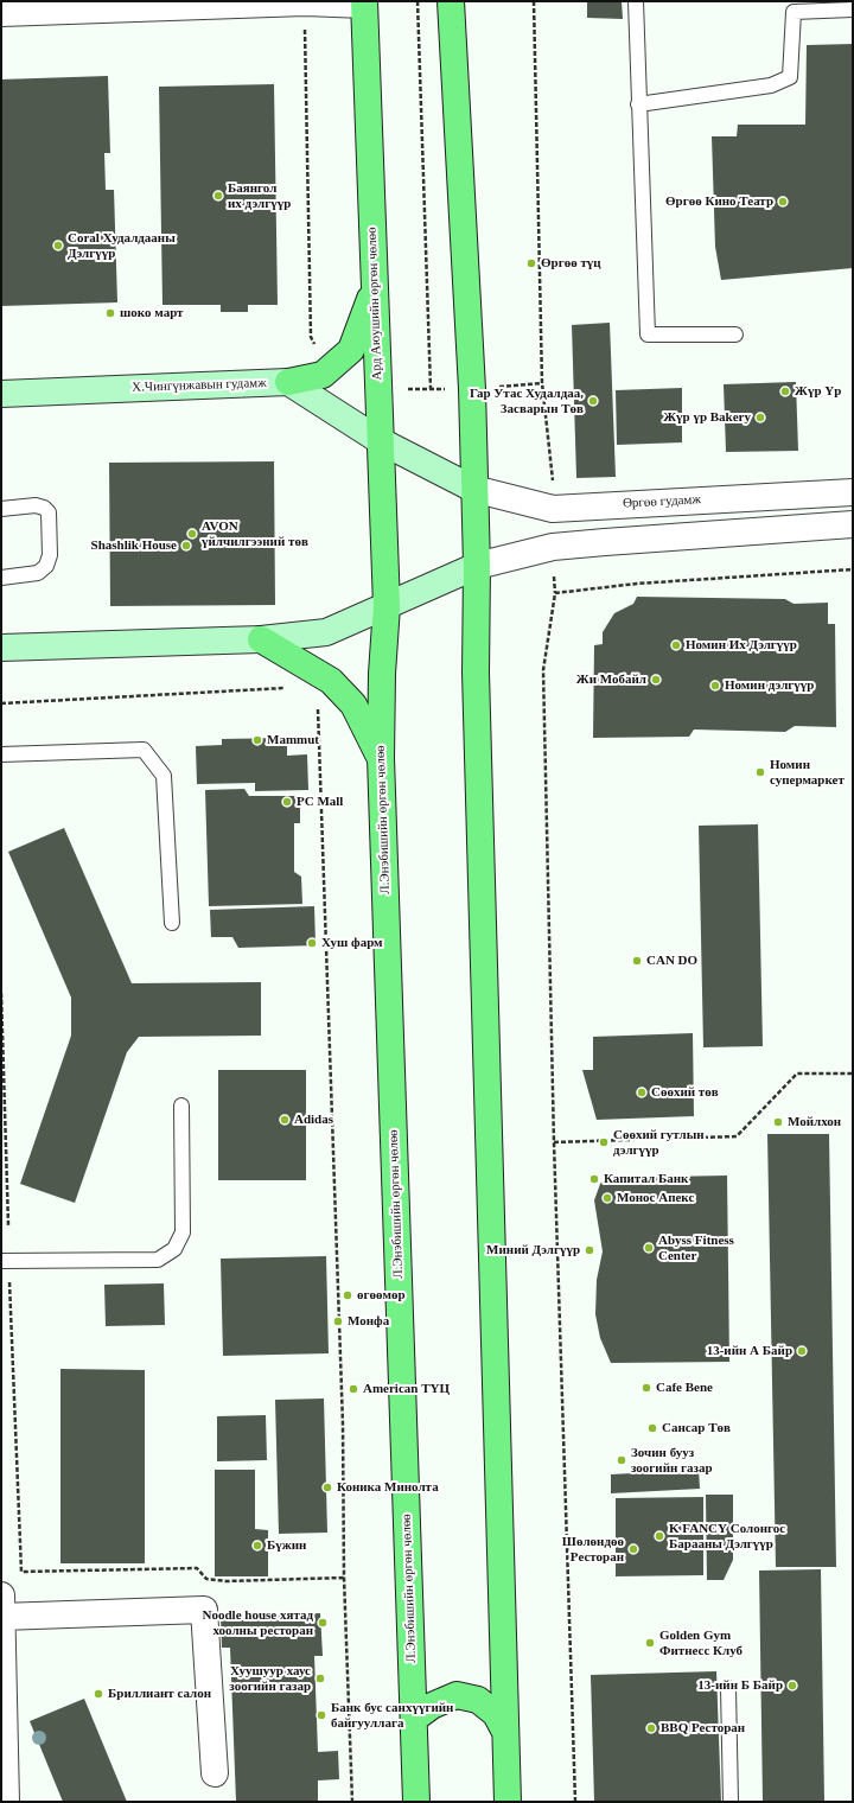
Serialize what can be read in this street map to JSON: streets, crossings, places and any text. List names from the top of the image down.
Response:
{
  "streets": {
    "main road": ["Ард Аюушийн өргөн чөлөө", "Х.Чингүнжавын гудамж", "Л.Энэбишийн өргөн чөлөө"],
    "street": ["Өргөө гудамж"]
  },
  "crossings": [
    ["Ард Аюушийн өргөн чөлөө", "Л.Энэбишийн өргөн чөлөө"]
  ],
  "places": [
    "Баянгол их дэлгүүр",
    "Өргөө Кино Театр",
    "Coral Худалдааны Дэлгүүр",
    "Өргөө түц",
    "шоко март",
    "Жүр Үр",
    "Гар Утас Худалдаа, 3асварын Төв",
    "Жүр үр Bakery",
    "AVON үйлчилгээний төв",
    "Shashlik House",
    "Номин Их Дэлгүүр",
    "Жи Мобайл",
    "Номин дэлгүүр",
    "Mammut",
    "Номин супермаркет",
    "PC Mall",
    "Хуш фарм",
    "CAN DO",
    "Сөөхий төв",
    "Adidas",
    "Мойлхон",
    "Сөөхий гутлын дэлгүүр",
    "Капитал Банк",
    "Монос Апекс",
    "Abyss Fitness Center",
    "Миний Дэлгүүр",
    "өгөөмөр",
    "Монфа",
    "13-ийн А Байр",
    "Cafe Bene",
    "American ТҮЦ",
    "Сансар Төв",
    "Зочин бууз зоогийн газар",
    "Коника Минолта",
    "K FANCY Солонгос Барааны Дэлгүүр",
    "Бүжин",
    "Шөлөндөө Ресторан",
    "Noodle house хятад хоолны ресторан",
    "Golden Gym Фитнесс Клуб",
    "Хуушуур хаус зоогийн газар",
    "13-ийн Б Байр",
    "Бриллиант салон",
    "Банк бус санхүүгийн байгууллага",
    "BBQ Ресторан"
  ]
}
